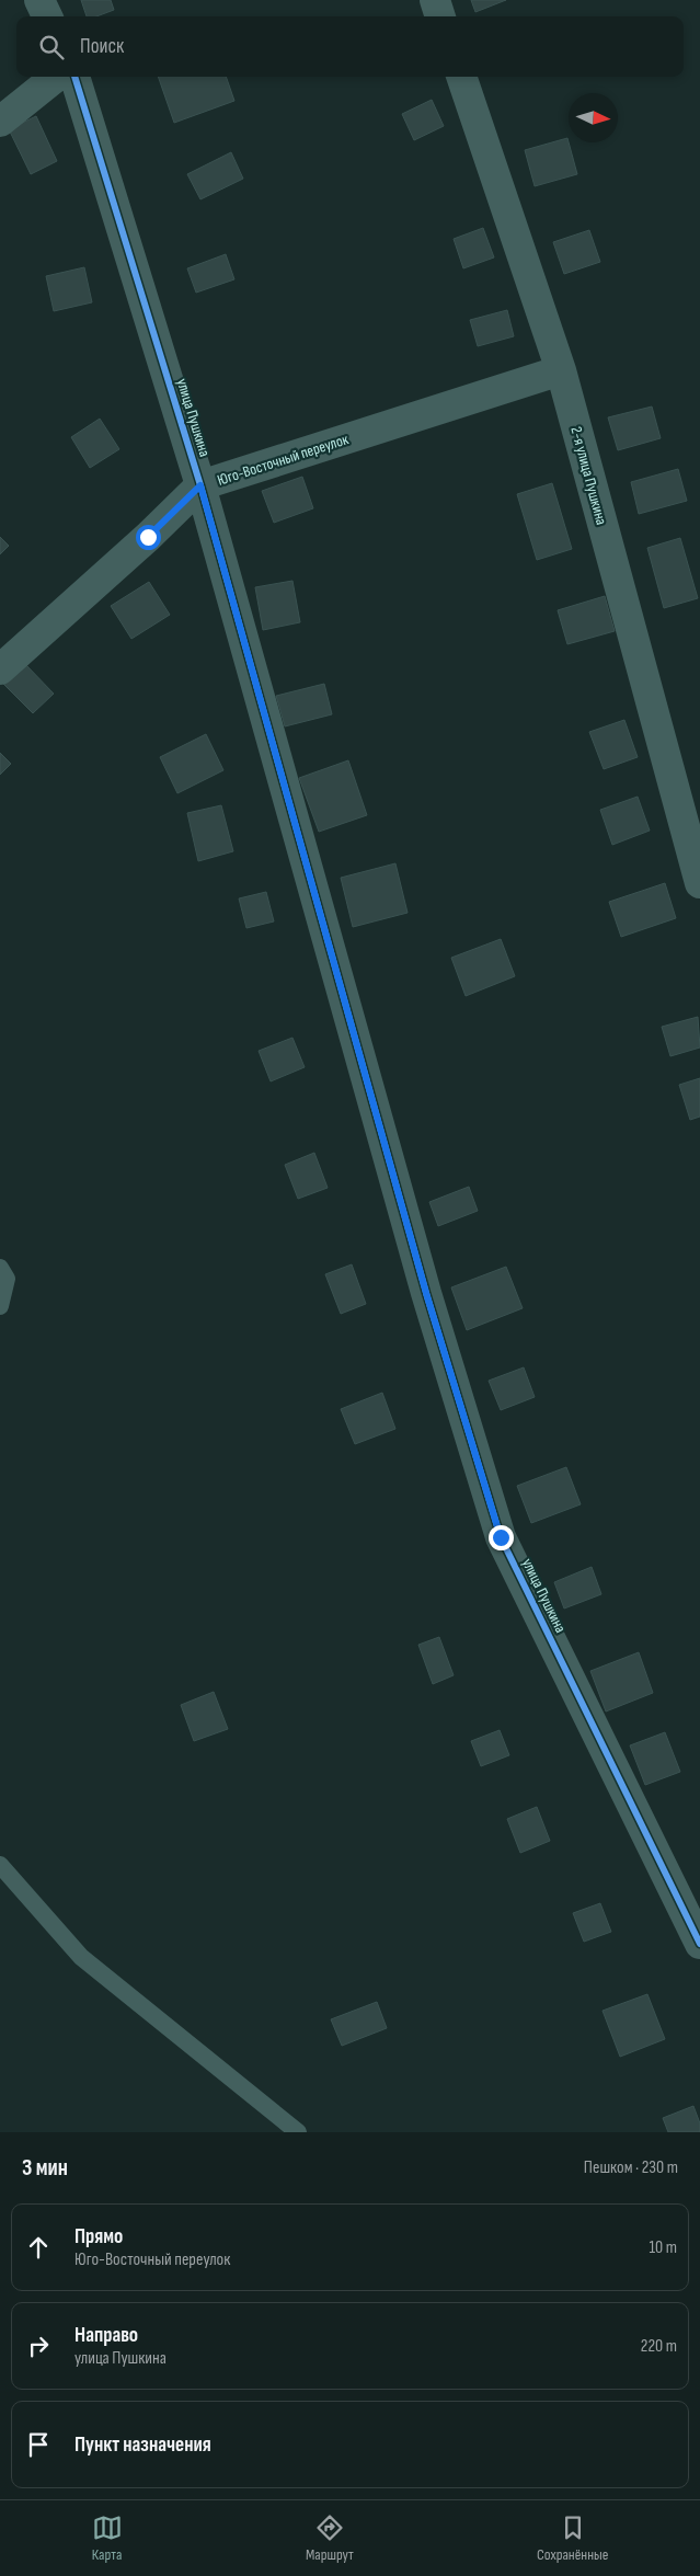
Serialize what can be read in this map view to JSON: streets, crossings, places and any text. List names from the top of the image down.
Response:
{
  "streets": {
    "street": ["улица Пушкина", "Юго-Восточный переулок", "2-я улица Пушкина"]
  },
  "crossings": [
    ["улица Пушкина", "Юго-Восточный переулок"],
    ["Юго-Восточный переулок", "2-я улица Пушкина"]
  ],
  "north": "right",
  "page": {
    "search": "Поиск",
    "heading": ["3 мин", "Пешком · 230 m"],
    "list": [
      ["Прямо", "Юго-Восточный переулок", "10 m"],
      ["Направо", "улица Пушкина", "220 m"],
      "Пункт назначения"
    ],
    "nav": ["Карта", "Маршрут", "Сохранённые"]
  }
}
